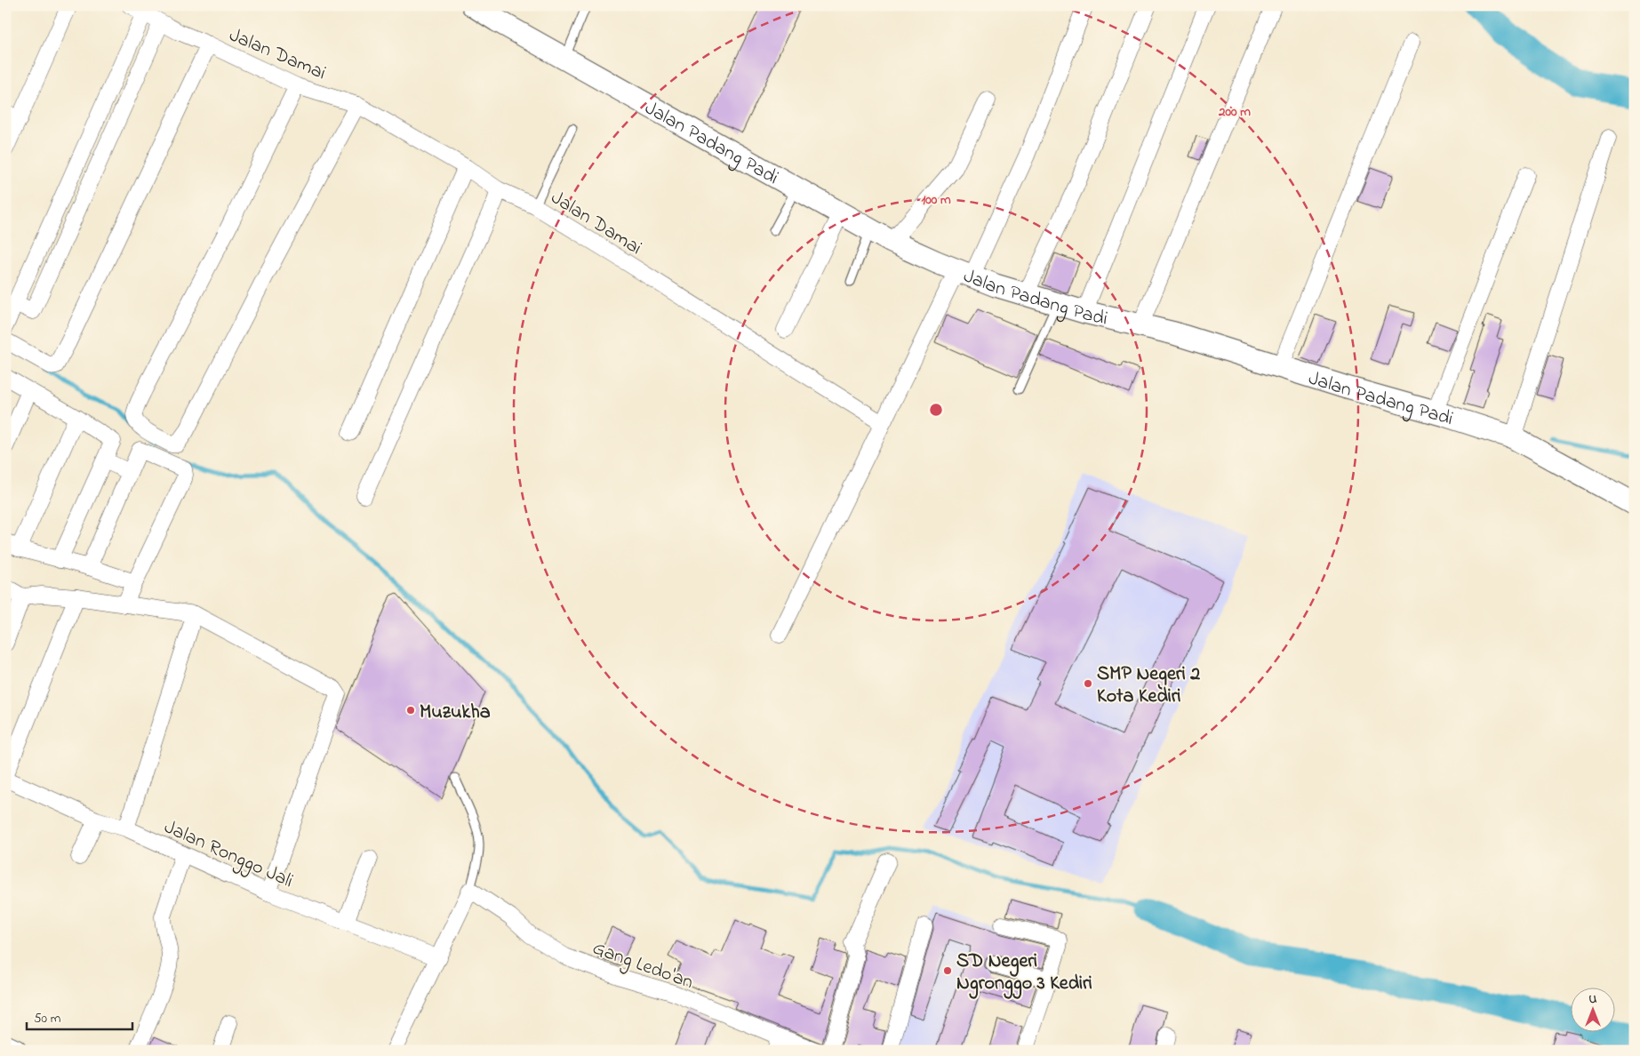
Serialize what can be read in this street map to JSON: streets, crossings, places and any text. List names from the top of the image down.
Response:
{
  "streets": {
    "main road": ["Jalan Padang Padi"],
    "street": ["Jalan Damai", "Jalan Ronggo Jali", "Gang Ledo'an"]
  },
  "places": ["SMP Negeri 2 Kota Kediri", "Muzukha", "SD Negeri Ngronggo 3 Kediri"],
  "scale_bar": "50 m",
  "north": "top",
  "rings": ["200 m", "100 m"]
}
